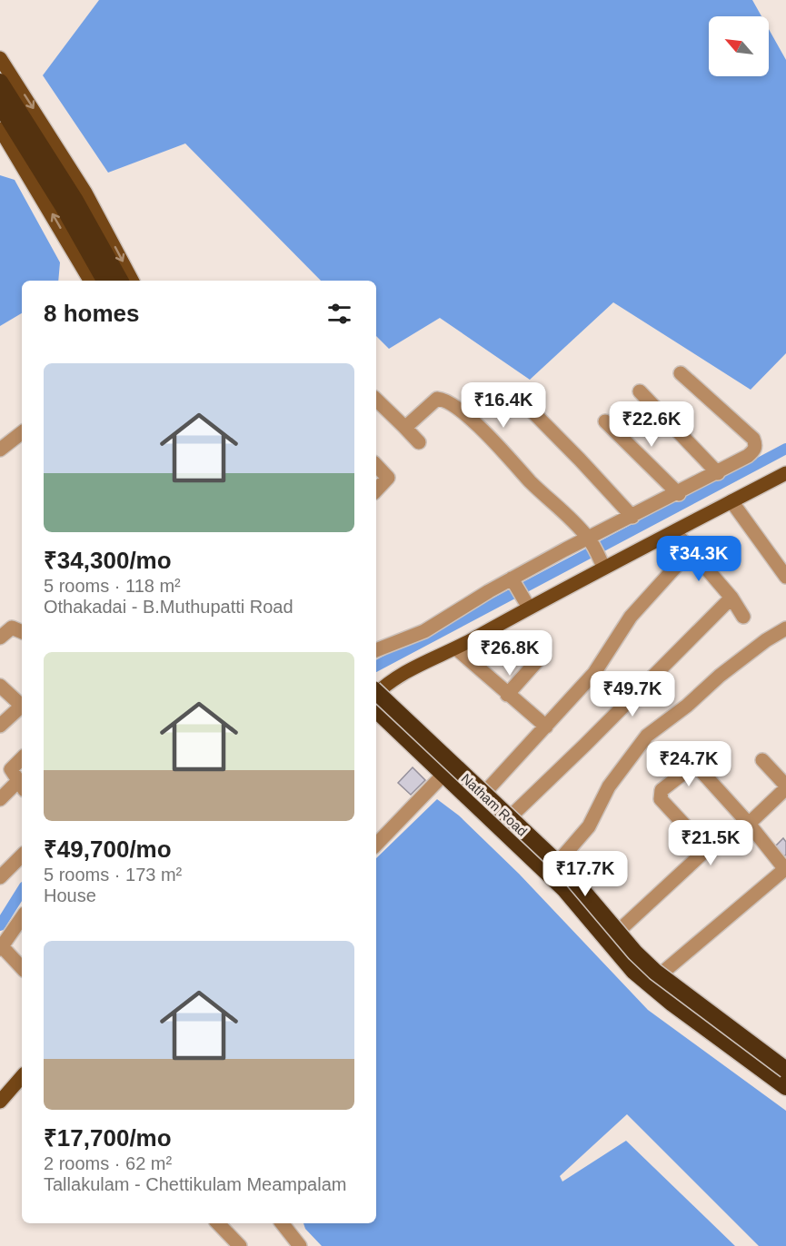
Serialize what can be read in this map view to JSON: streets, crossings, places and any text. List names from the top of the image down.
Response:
{
  "streets": {
    "main road": ["Natham Road"]
  },
  "north": "top left",
  "page": {
    "heading": "8 homes",
    "list": [
      {
        "name": "₹34,300/mo",
        "note": "5 rooms · 118 m² · Othakadai - B.Muthupatti Road"
      },
      {
        "name": "₹49,700/mo",
        "note": "5 rooms · 173 m² · House"
      },
      {
        "name": "₹17,700/mo",
        "note": "2 rooms · 62 m² · Tallakulam - Chettikulam Meampalam"
      }
    ],
    "price": [
      "₹16.4K",
      "₹22.6K",
      "₹34.3K",
      "₹26.8K",
      "₹49.7K",
      "₹24.7K",
      "₹21.5K",
      "₹17.7K"
    ]
  }
}
